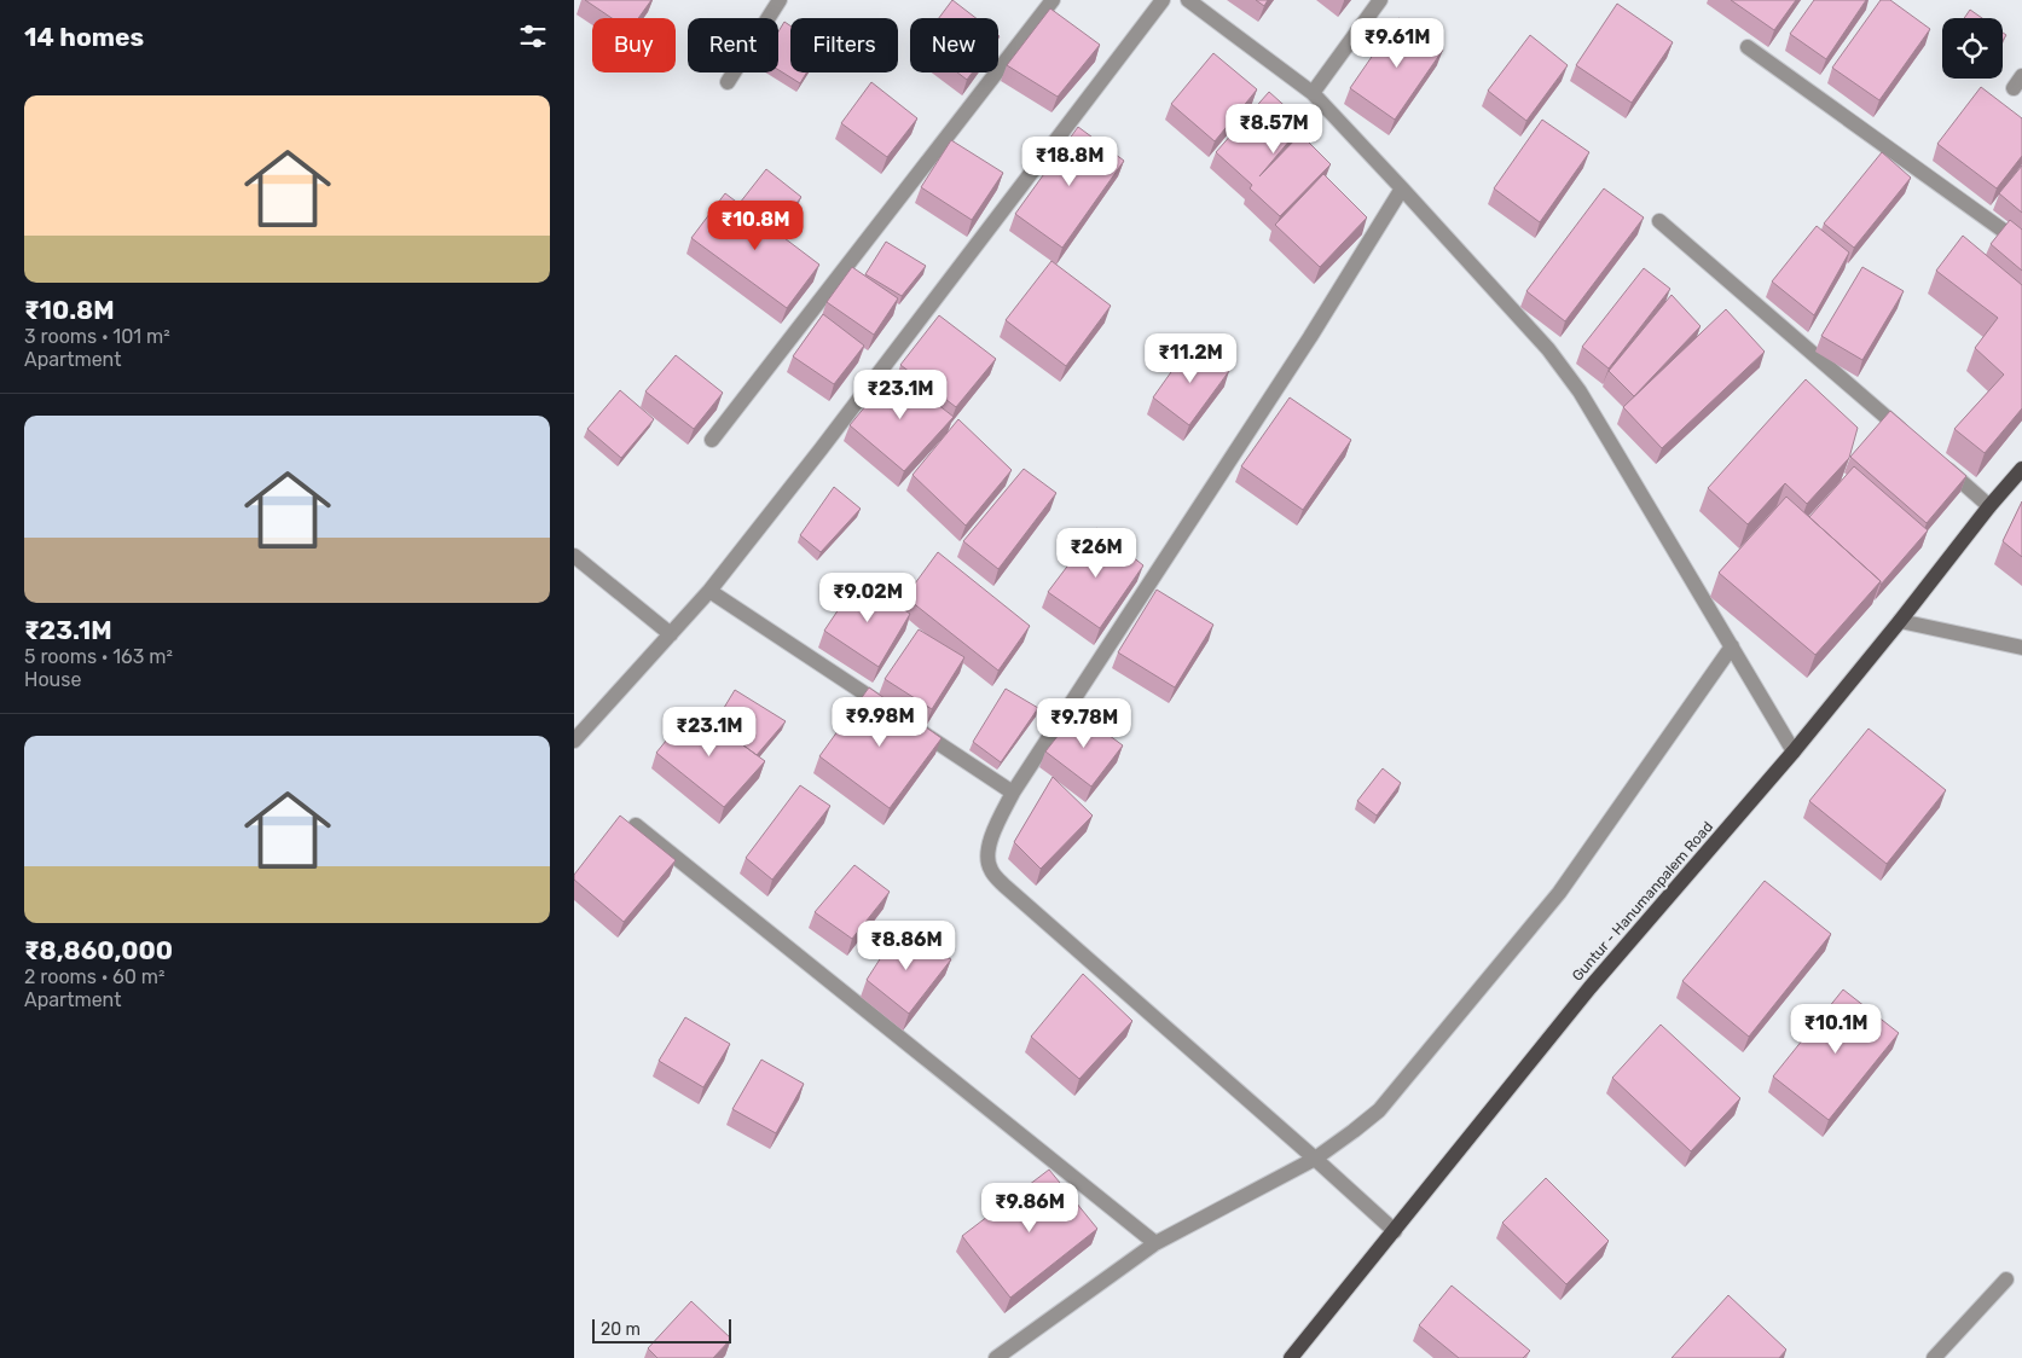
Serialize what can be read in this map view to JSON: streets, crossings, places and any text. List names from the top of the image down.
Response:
{
  "streets": {
    "main road": ["Guntur - Hanumanpalem Road"]
  },
  "scale_bar": "20 m",
  "page": {
    "heading": "14 homes",
    "price": [
      "₹9.61M",
      "₹8.57M",
      "₹18.8M",
      "₹10.8M",
      "₹11.2M",
      "₹23.1M",
      "₹26M",
      "₹9.02M",
      "₹9.98M",
      "₹9.78M",
      "₹23.1M",
      "₹8.86M",
      "₹10.1M",
      "₹9.86M"
    ],
    "chip": [
      "Buy",
      "Rent",
      "Filters",
      "New"
    ],
    "list": [
      {
        "name": "₹10.8M",
        "note": "3 rooms · 101 m² · Apartment"
      },
      {
        "name": "₹23.1M",
        "note": "5 rooms · 163 m² · House"
      },
      {
        "name": "₹8,860,000",
        "note": "2 rooms · 60 m² · Apartment"
      }
    ],
    "scale": "20 m"
  }
}
